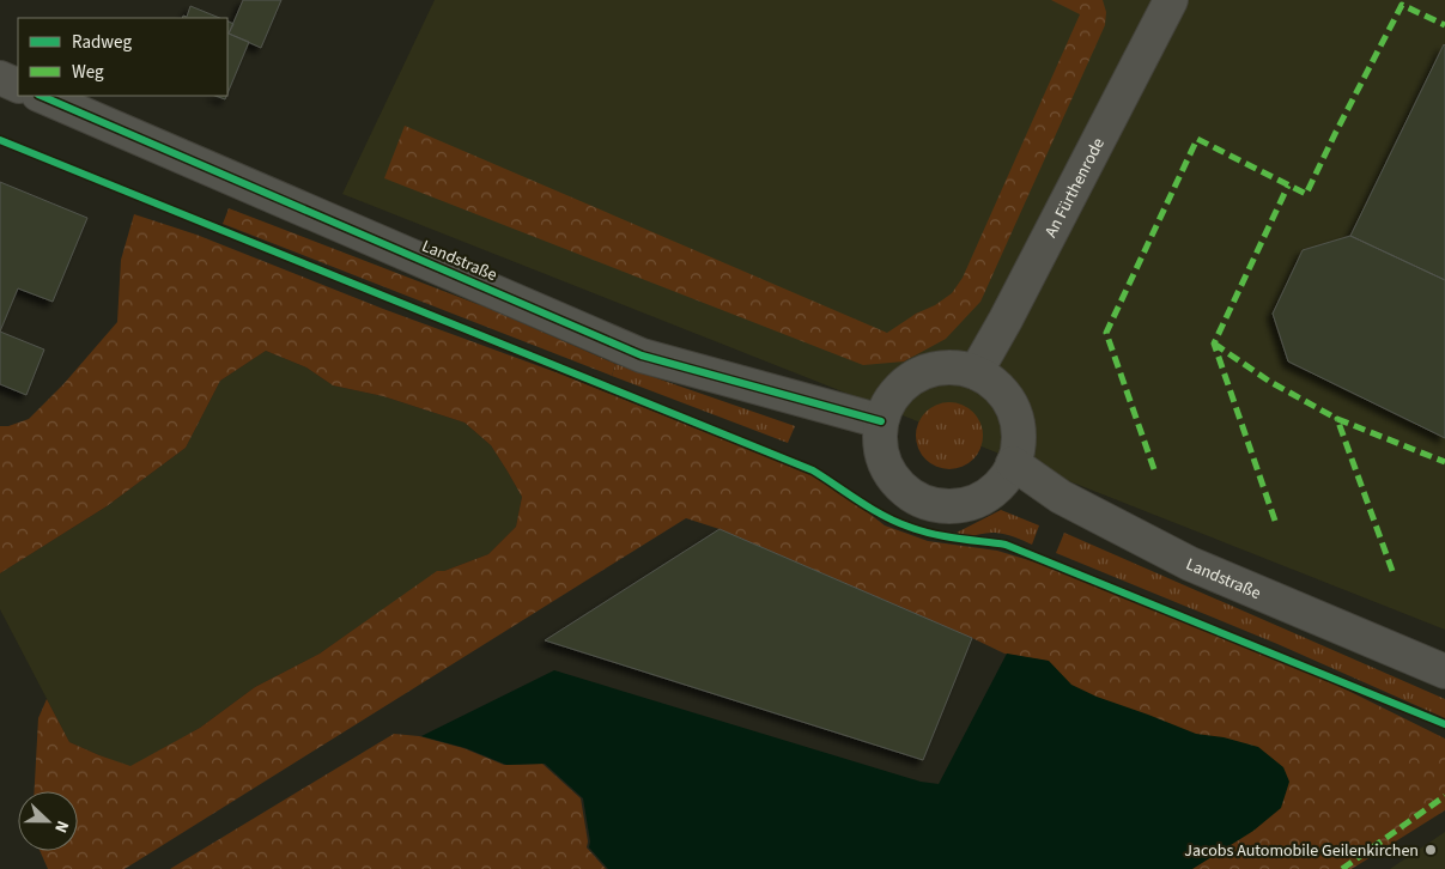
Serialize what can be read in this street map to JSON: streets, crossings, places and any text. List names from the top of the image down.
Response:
{
  "streets": {
    "street": ["An Fürthenrode", "Landstraße"]
  },
  "crossings": [
    ["An Fürthenrode", "Landstraße"]
  ],
  "places": ["Jacobs Automobile Geilenkirchen"],
  "legend": ["Radweg", "Weg"],
  "north": "right"
}
